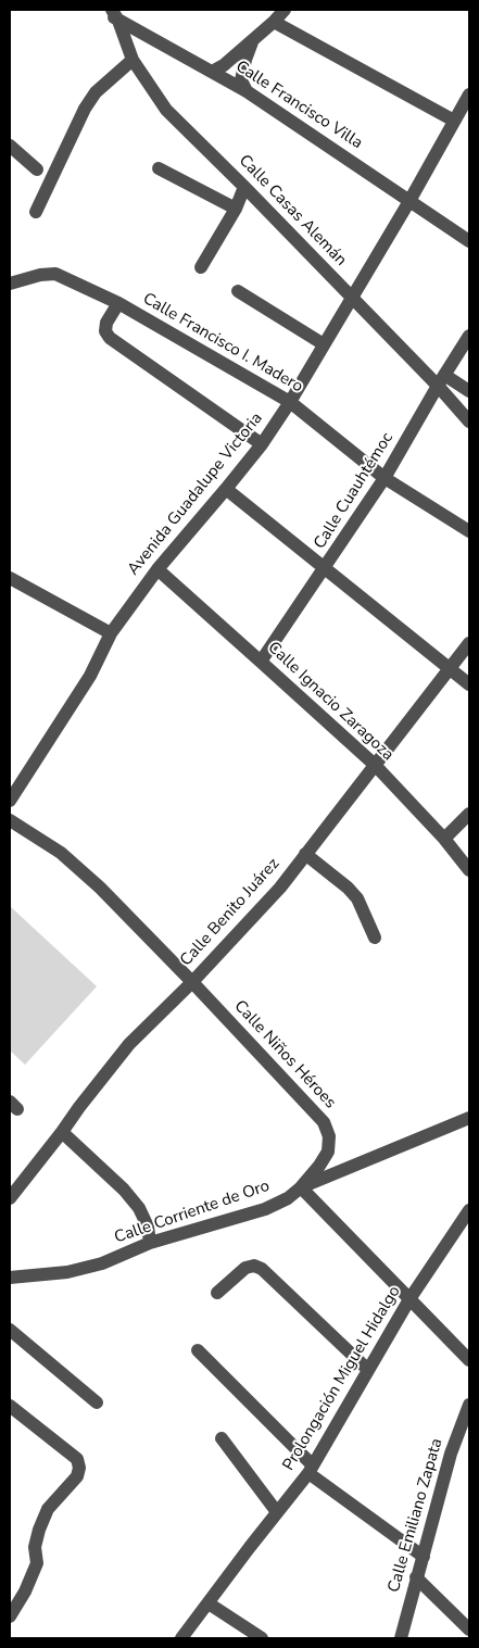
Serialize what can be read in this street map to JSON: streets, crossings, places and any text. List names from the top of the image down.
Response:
{
  "streets": {
    "street": [
      "Calle Francisco Villa",
      "Calle Casas Alemán",
      "Calle Francisco I. Madero",
      "Calle Cuauhtémoc",
      "Avenida Guadalupe Victoria",
      "Calle Ignacio Zaragoza",
      "Calle Benito Juárez",
      "Calle Niños Héroes",
      "Calle Corriente de Oro",
      "Prolongación Miguel Hidalgo",
      "Calle Emiliano Zapata"
    ]
  },
  "crossings": [
    ["Calle Francisco Villa", "Calle Casas Alemán"],
    ["Calle Francisco Villa", "Avenida Guadalupe Victoria"],
    ["Calle Casas Alemán", "Calle Cuauhtémoc"],
    ["Calle Casas Alemán", "Avenida Guadalupe Victoria"],
    ["Calle Francisco I. Madero", "Calle Cuauhtémoc"],
    ["Calle Francisco I. Madero", "Avenida Guadalupe Victoria"],
    ["Calle Cuauhtémoc", "Calle Ignacio Zaragoza"],
    ["Avenida Guadalupe Victoria", "Calle Ignacio Zaragoza"],
    ["Calle Ignacio Zaragoza", "Calle Benito Juárez"],
    ["Calle Benito Juárez", "Calle Niños Héroes"],
    ["Calle Niños Héroes", "Calle Corriente de Oro"]
  ]
}
